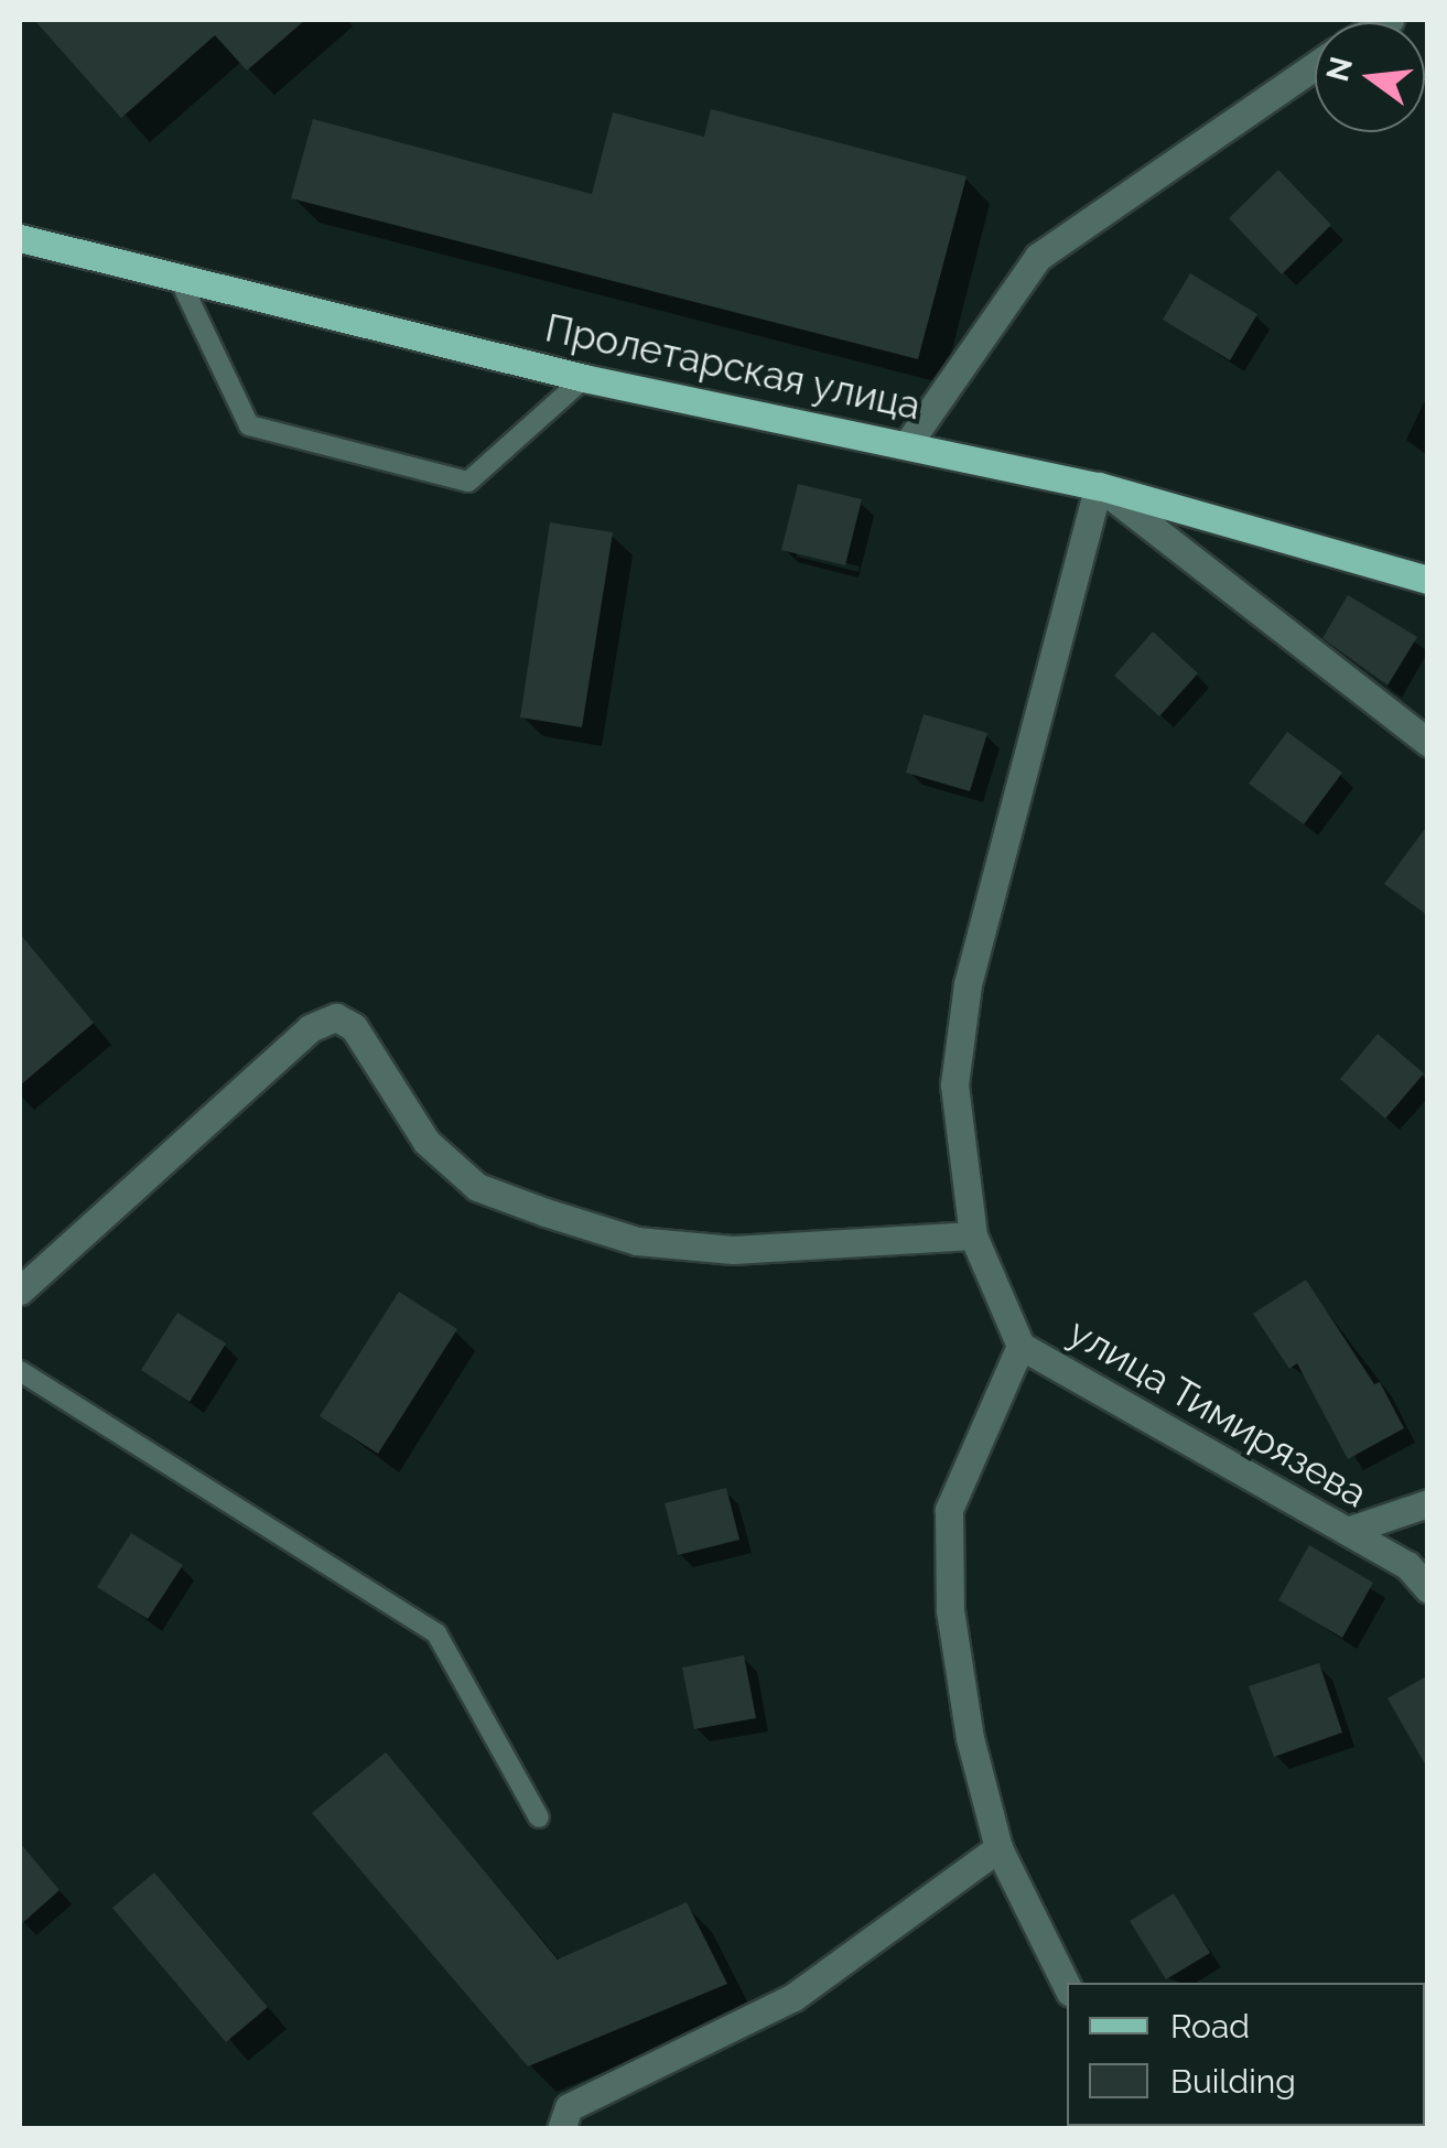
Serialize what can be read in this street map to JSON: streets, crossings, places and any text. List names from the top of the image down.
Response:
{
  "streets": {
    "main road": ["Пролетарская улица"],
    "street": ["улица Тимирязева"]
  },
  "legend": ["Road", "Building"],
  "north": "left"
}
